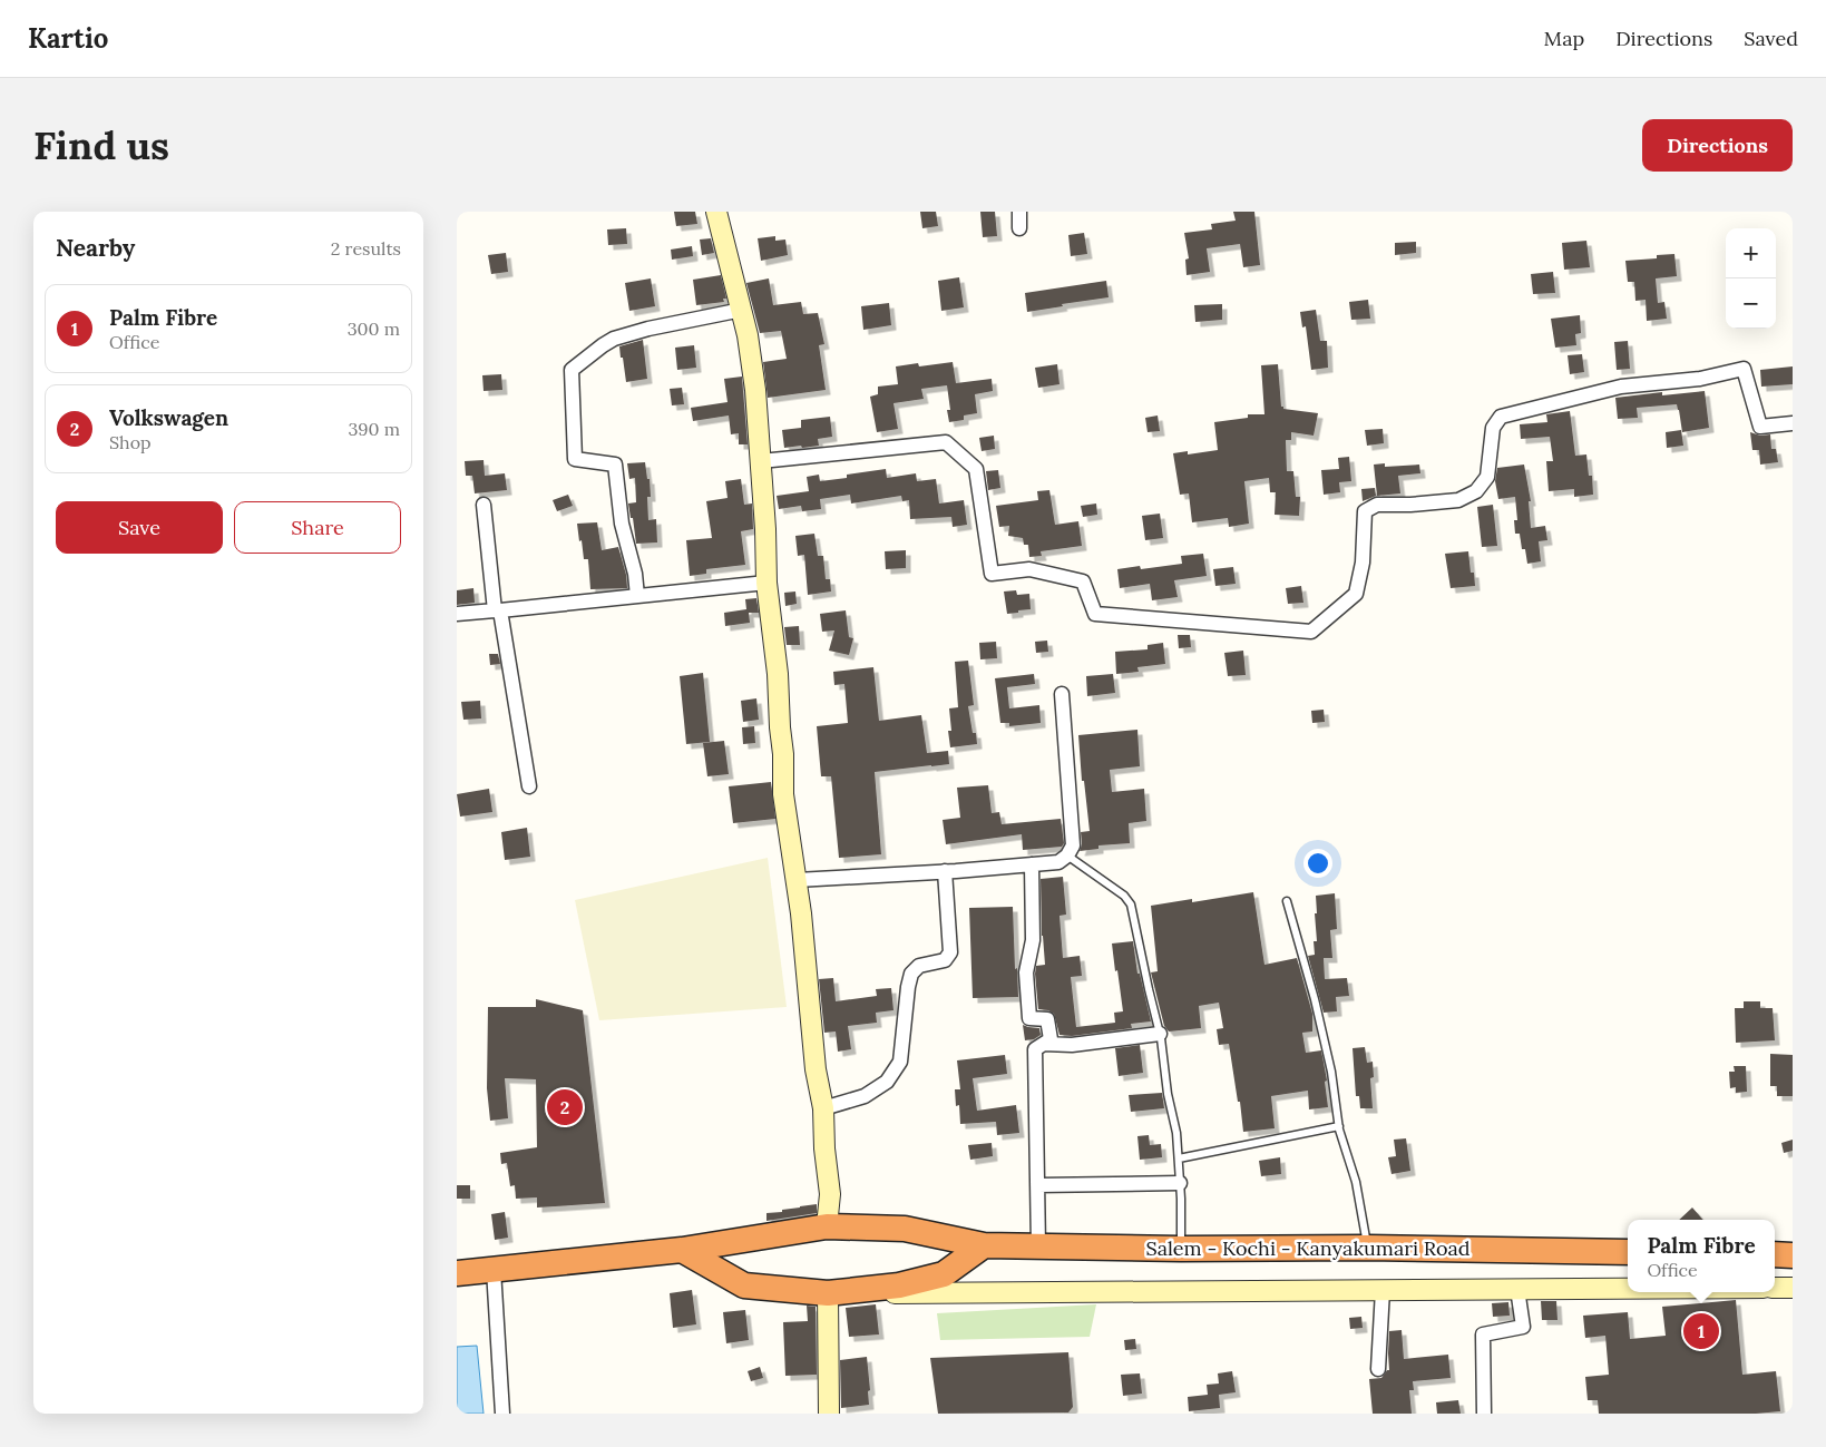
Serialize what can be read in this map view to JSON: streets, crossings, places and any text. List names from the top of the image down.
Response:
{
  "streets": {
    "highway": ["Salem - Kochi - Kanyakumari Road"]
  },
  "page": {
    "header": "Kartio",
    "nav": ["Map", "Directions", "Saved"],
    "buttons": [
      "Directions",
      ["Save", "Share"]
    ],
    "title": "Find us",
    "heading": ["Nearby", "2 results"],
    "map_buttons": ["+", "−"],
    "list": [
      {
        "mark": "1",
        "name": "Palm Fibre",
        "note": "Office",
        "value": "300 m"
      },
      {
        "mark": "2",
        "name": "Volkswagen",
        "note": "Shop",
        "value": "390 m"
      }
    ],
    "pins": ["2", "1"],
    "popup": ["Palm Fibre", "Office"]
  }
}
